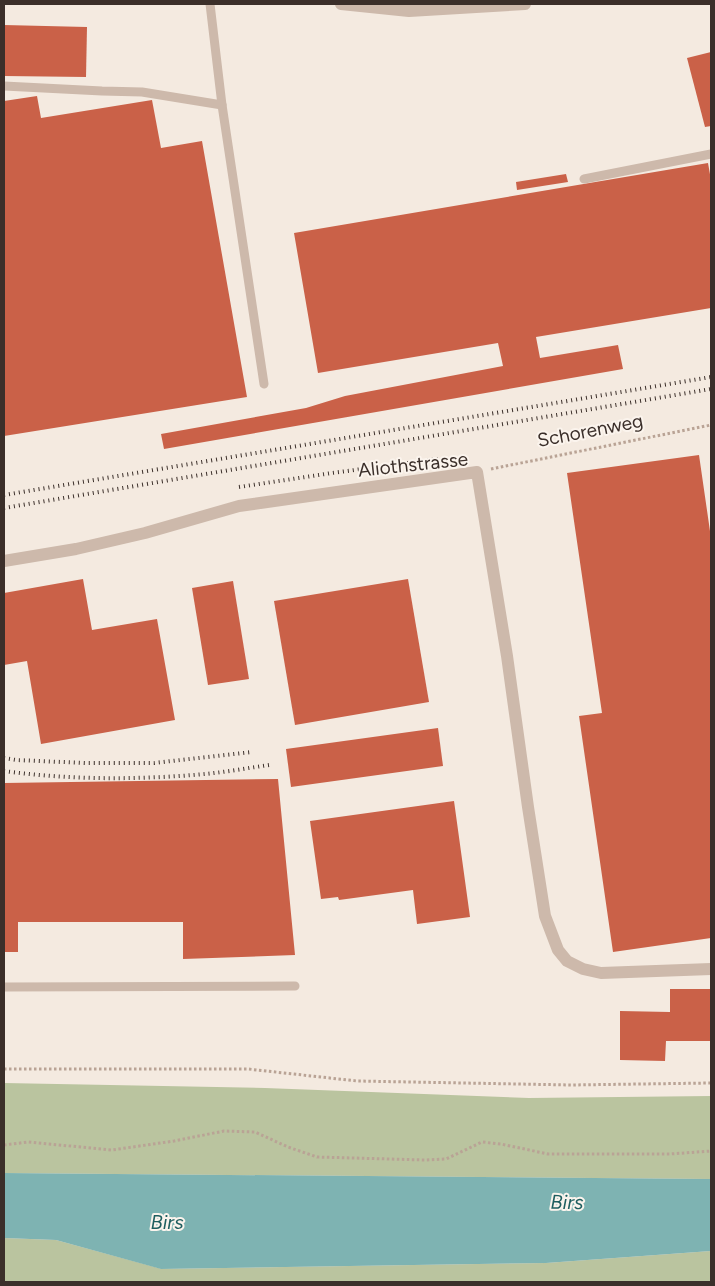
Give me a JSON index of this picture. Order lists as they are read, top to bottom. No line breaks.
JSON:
{"streets":{"street":["Aliothstrasse"],"path":["Schorenweg"]},"crossings":[["Schorenweg","Aliothstrasse"]],"water":["Birs"]}
